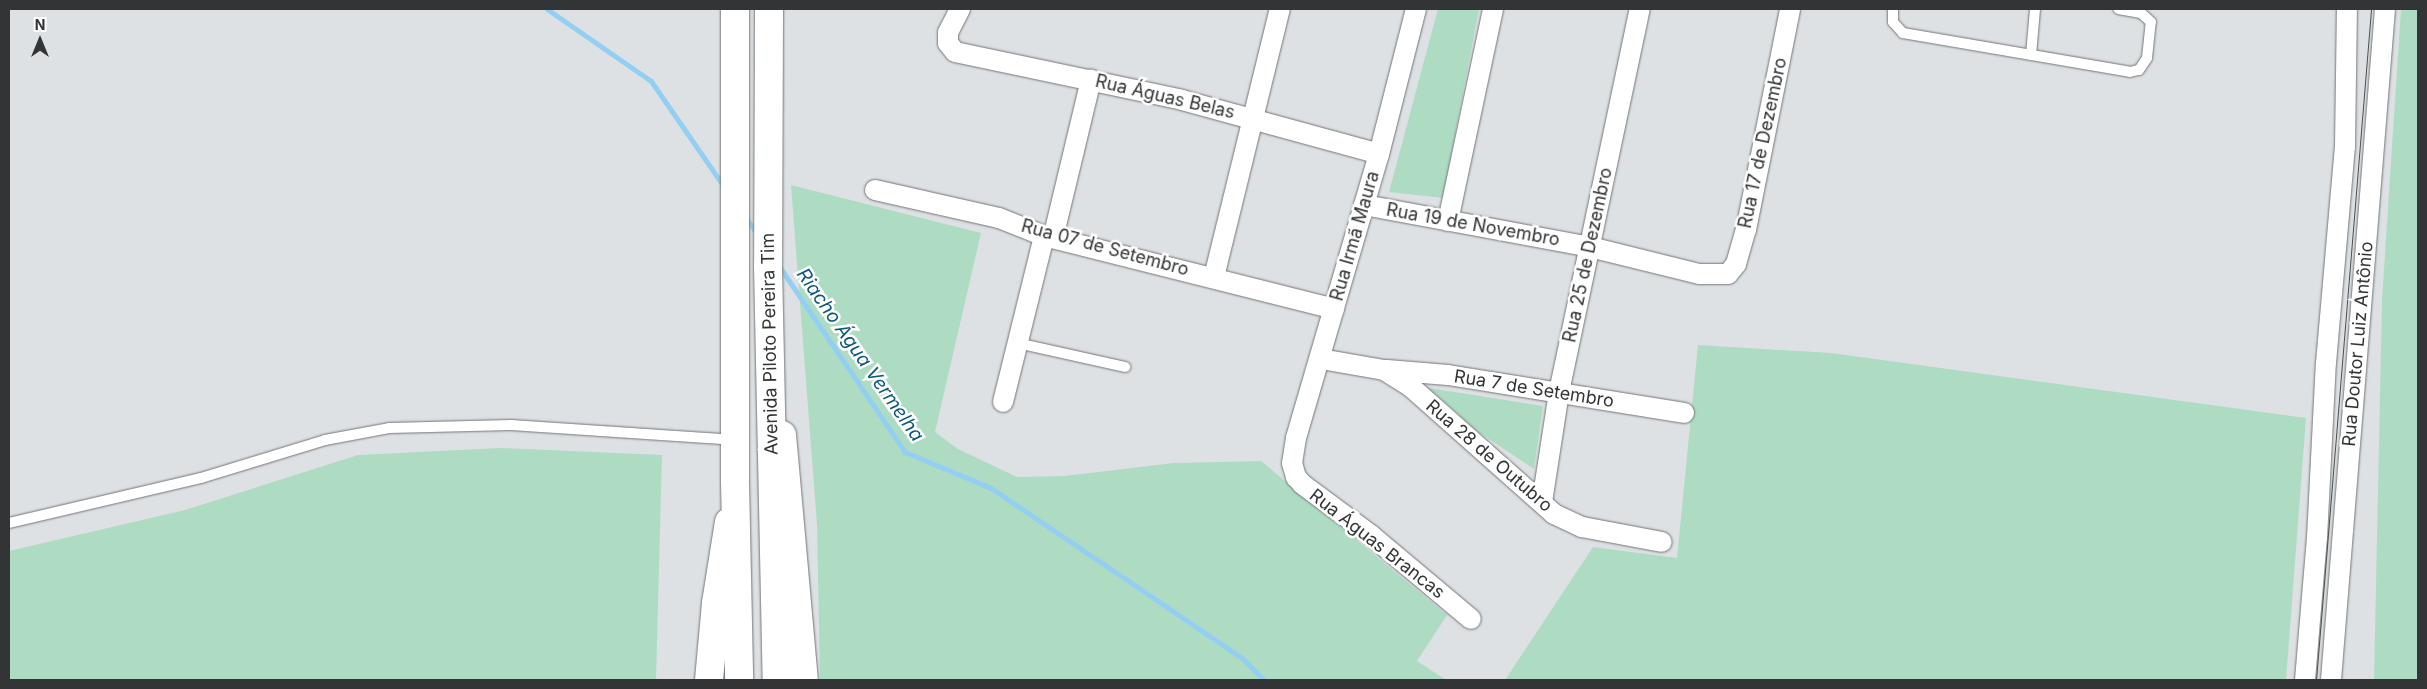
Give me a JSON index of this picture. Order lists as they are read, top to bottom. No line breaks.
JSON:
{"streets":{"main road":["Avenida Piloto Pereira Tim"],"street":["Rua Águas Belas","Rua 17 de Dezembro","Rua 19 de Novembro","Rua Irmã Maura","Rua 07 de Setembro","Rua 25 de Dezembro","Rua Doutor Luiz Antônio","Rua 7 de Setembro","Rua 28 de Outubro","Rua Águas Brancas"]},"crossings":[["Rua Águas Belas","Rua Irmã Maura"],["Rua 17 de Dezembro","Rua 19 de Novembro"],["Rua 19 de Novembro","Rua Irmã Maura"],["Rua 19 de Novembro","Rua 25 de Dezembro"],["Rua Irmã Maura","Rua 07 de Setembro"],["Rua Irmã Maura","Rua 28 de Outubro"],["Rua Irmã Maura","Rua Águas Brancas"],["Rua 25 de Dezembro","Rua 7 de Setembro"],["Rua 25 de Dezembro","Rua 28 de Outubro"],["Rua 7 de Setembro","Rua 28 de Outubro"]],"water":["Riacho Água Vermelha"],"north":"top"}
